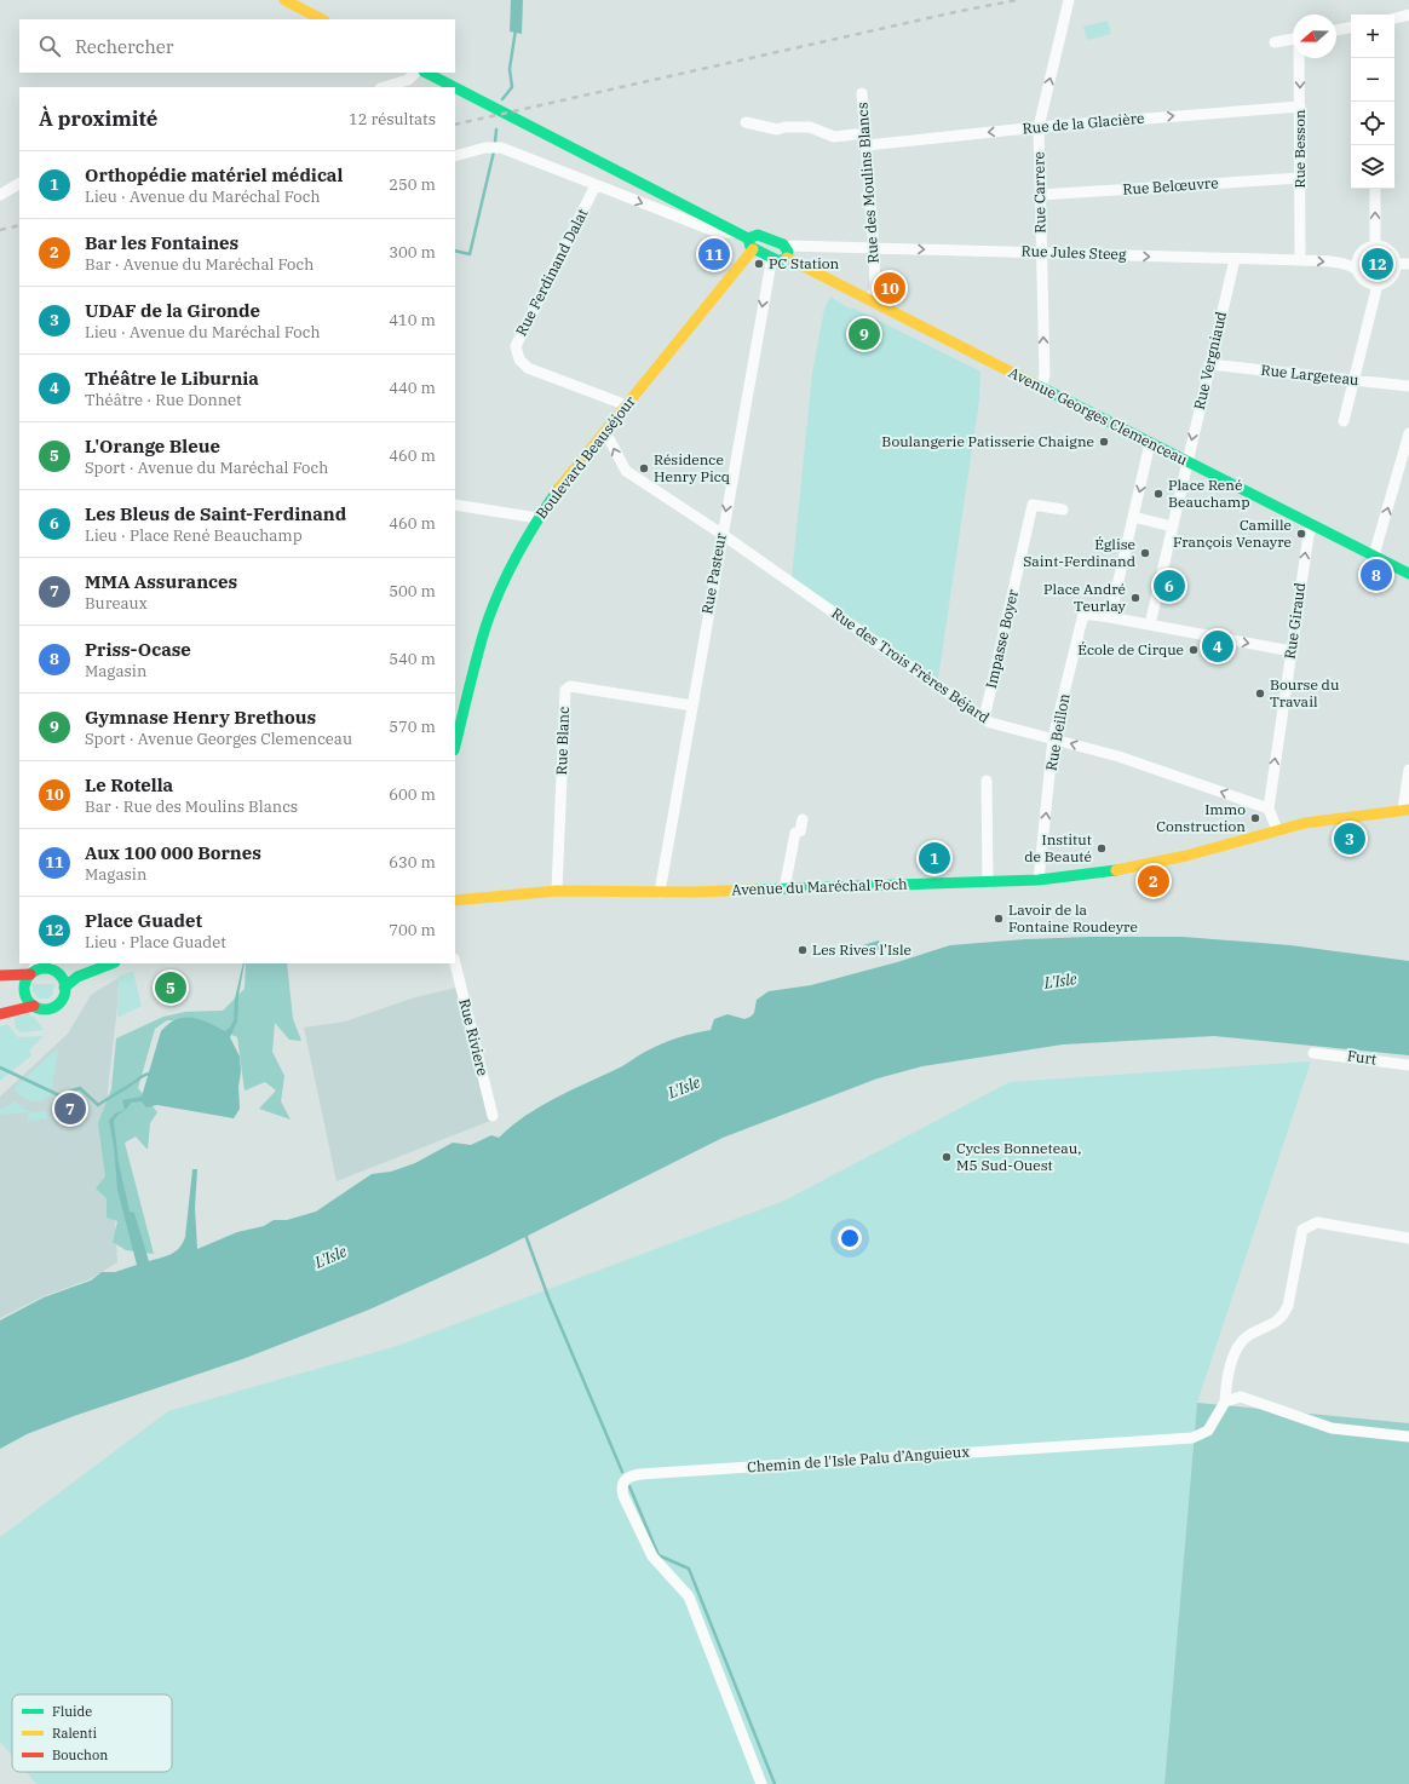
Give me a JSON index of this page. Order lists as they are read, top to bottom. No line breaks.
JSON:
{"streets":{"main road":["Avenue Georges Clemenceau","Boulevard Beauséjour","Avenue du Maréchal Foch"],"street":["Rue de la Glacière","Rue Besson","Rue des Moulins Blancs","Rue Belœuvre","Rue Carrere","Rue Jules Steeg","Rue Ferdinand Dalat","Rue Vergniaud","Rue Largeteau","Rue Pasteur","Rue Giraud","Impasse Boyer","Rue des Trois Frères Béjard","Rue Beillon","Rue Blanc","Rue Riviere","Furt","Chemin de l'Isle Palu d’Anguieux"]},"crossings":[["Rue de la Glacière","Rue Besson"],["Rue de la Glacière","Rue des Moulins Blancs"],["Rue de la Glacière","Rue Carrere"],["Rue Besson","Rue Belœuvre"],["Rue Besson","Rue Jules Steeg"],["Rue des Moulins Blancs","Rue Jules Steeg"],["Rue des Moulins Blancs","Avenue Georges Clemenceau"],["Rue Belœuvre","Rue Carrere"],["Rue Carrere","Rue Jules Steeg"],["Rue Carrere","Avenue Georges Clemenceau"],["Rue Jules Steeg","Rue Vergniaud"],["Rue Jules Steeg","Avenue Georges Clemenceau"],["Rue Ferdinand Dalat","Avenue Georges Clemenceau"],["Rue Ferdinand Dalat","Boulevard Beauséjour"],["Rue Vergniaud","Rue Largeteau"],["Rue Vergniaud","Avenue Georges Clemenceau"],["Avenue Georges Clemenceau","Boulevard Beauséjour"],["Avenue Georges Clemenceau","Rue Pasteur"],["Avenue Georges Clemenceau","Rue Giraud"],["Boulevard Beauséjour","Rue des Trois Frères Béjard"],["Rue Pasteur","Rue des Trois Frères Béjard"],["Rue Pasteur","Rue Blanc"],["Rue Pasteur","Avenue du Maréchal Foch"],["Rue Giraud","Rue des Trois Frères Béjard"],["Rue Giraud","Avenue du Maréchal Foch"],["Impasse Boyer","Rue des Trois Frères Béjard"],["Rue des Trois Frères Béjard","Rue Beillon"],["Rue Beillon","Avenue du Maréchal Foch"],["Rue Blanc","Avenue du Maréchal Foch"]],"one_way":["Rue Carrere","Rue Jules Steeg","Rue Vergniaud","Rue Pasteur","Rue Giraud","Rue des Trois Frères Béjard"],"water":["L'Isle"],"places":["PC Station","Boulangerie Patisserie Chaigne","Résidence Henry Picq","Place René Beauchamp","Camille François Venayre","Église Saint-Ferdinand","Place André Teurlay","École de Cirque","Bourse du Travail","Immo Construction","Institut de Beauté","Lavoir de la Fontaine Roudeyre","Les Rives l'Isle","Cycles Bonneteau, M5 Sud-Ouest"],"legend":["Fluide","Ralenti","Bouchon"],"north":"left","page":{"map_buttons":["+","−"],"search":"Rechercher","heading":["À proximité","12 résultats"],"list":[{"mark":"1","name":"Orthopédie matériel médical","note":"Lieu · Avenue du Maréchal Foch","value":"250 m"},{"mark":"2","name":"Bar les Fontaines","note":"Bar · Avenue du Maréchal Foch","value":"300 m"},{"mark":"3","name":"UDAF de la Gironde","note":"Lieu · Avenue du Maréchal Foch","value":"410 m"},{"mark":"4","name":"Théâtre le Liburnia","note":"Théâtre · Rue Donnet","value":"440 m"},{"mark":"5","name":"L'Orange Bleue","note":"Sport · Avenue du Maréchal Foch","value":"460 m"},{"mark":"6","name":"Les Bleus de Saint-Ferdinand","note":"Lieu · Place René Beauchamp","value":"460 m"},{"mark":"7","name":"MMA Assurances","note":"Bureaux","value":"500 m"},{"mark":"8","name":"Priss-Ocase","note":"Magasin","value":"540 m"},{"mark":"9","name":"Gymnase Henry Brethous","note":"Sport · Avenue Georges Clemenceau","value":"570 m"},{"mark":"10","name":"Le Rotella","note":"Bar · Rue des Moulins Blancs","value":"600 m"},{"mark":"11","name":"Aux 100 000 Bornes","note":"Magasin","value":"630 m"},{"mark":"12","name":"Place Guadet","note":"Lieu · Place Guadet","value":"700 m"}],"pins":["11","12","10","9","8","6","4","3","1","2","5","7"]}}
